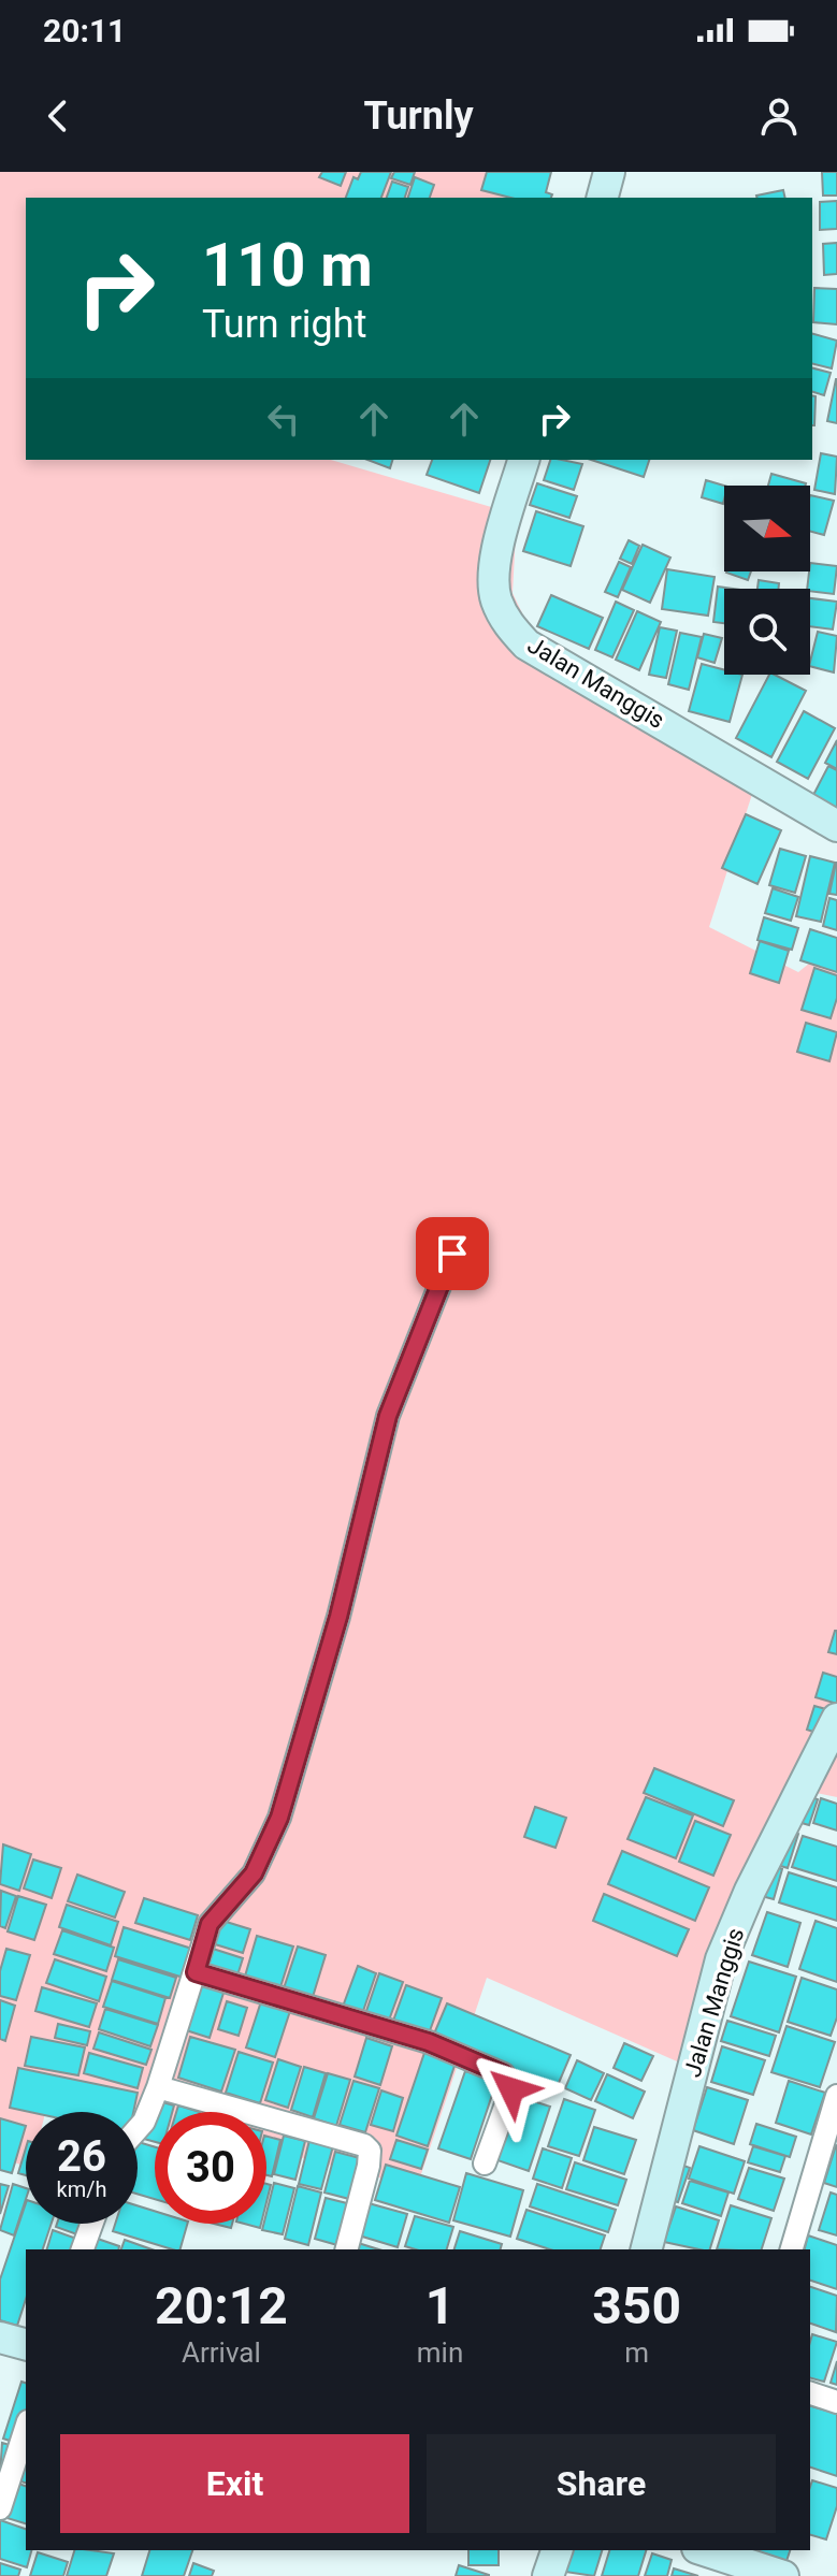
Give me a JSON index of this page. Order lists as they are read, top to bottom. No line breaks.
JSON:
{"streets":{"street":["Jalan Manggis"]},"north":"right","page":{"status":"20:11","header":"Turnly","turn":["110 m","Turn right"],"speed":"26 km/h","limit":"30","eta":["20:12","Arrival","1","min","350","m"],"buttons":["Exit","Share"]}}
